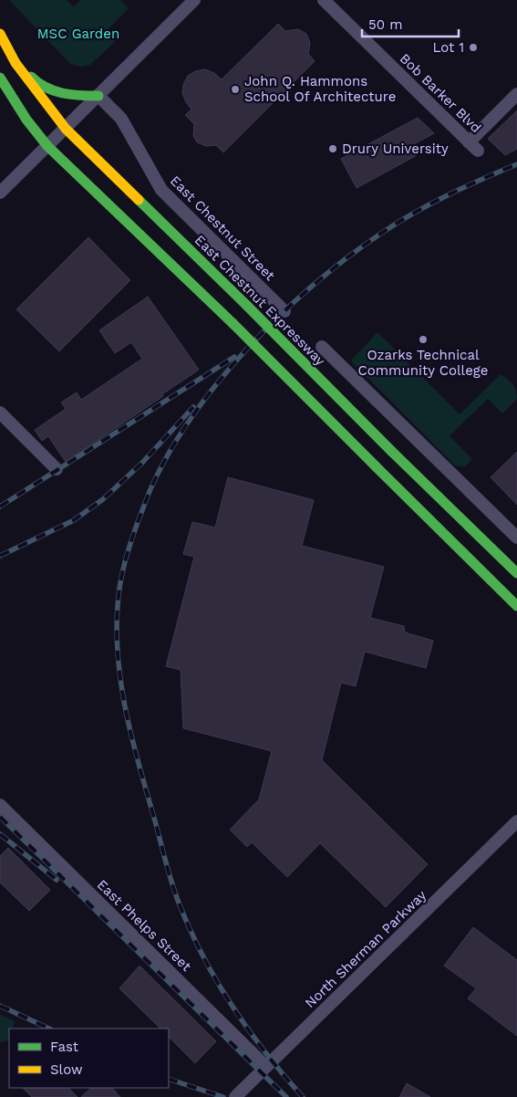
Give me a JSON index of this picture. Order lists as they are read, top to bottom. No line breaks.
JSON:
{"streets":{"main road":["East Chestnut Expressway"],"street":["Bob Barker Blvd","East Chestnut Street","East Phelps Street","North Sherman Parkway"]},"crossings":[["East Phelps Street","North Sherman Parkway"]],"parks":["MSC Garden"],"places":["Lot 1","John Q. Hammons School Of Architecture","Drury University","Ozarks Technical Community College"],"legend":["Fast","Slow"],"scale_bar":"50 m"}
